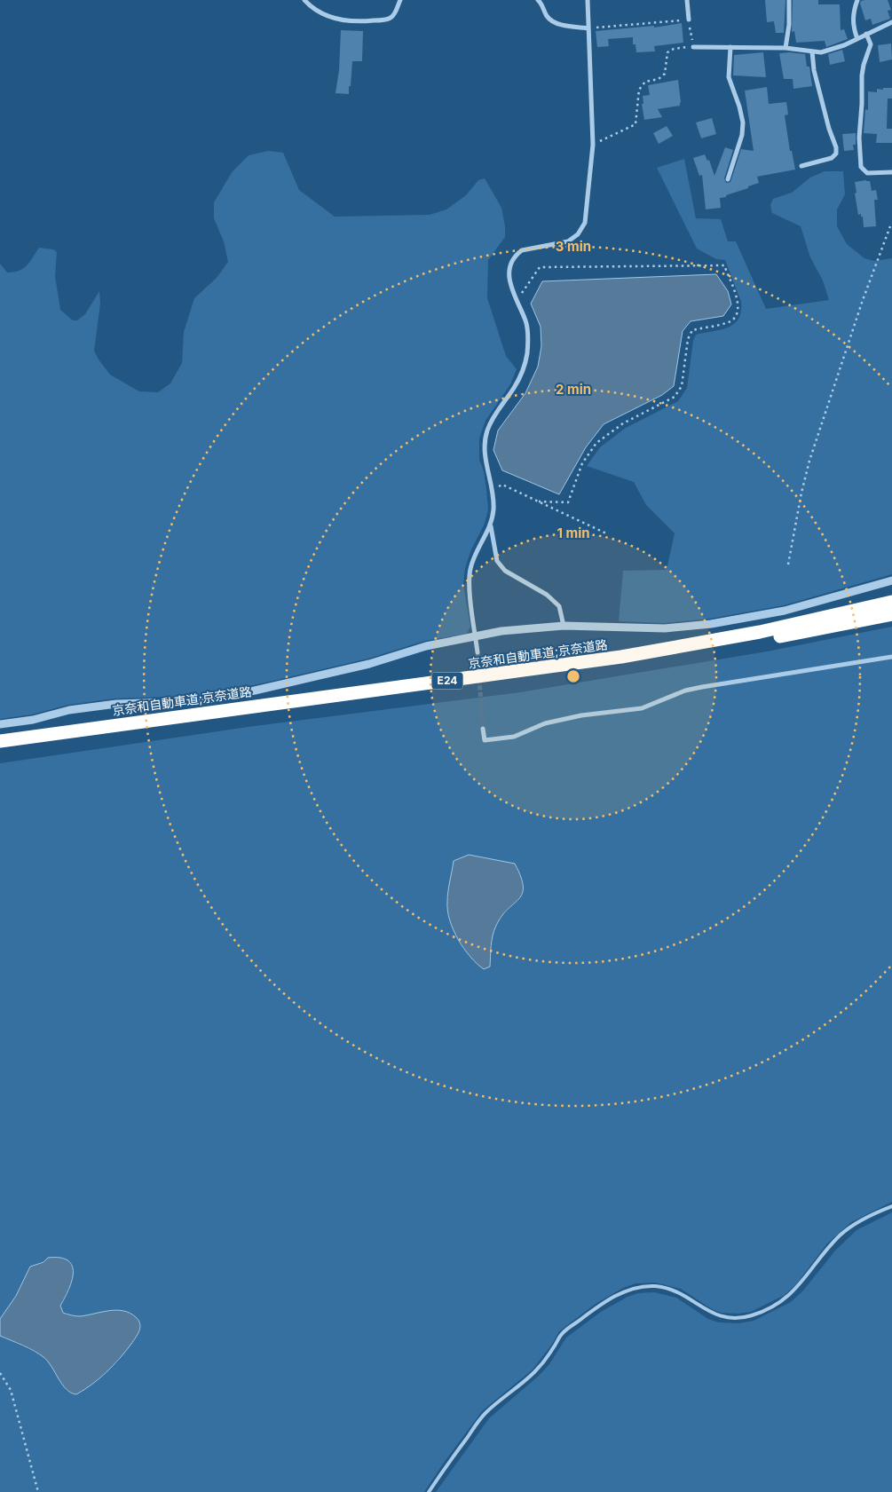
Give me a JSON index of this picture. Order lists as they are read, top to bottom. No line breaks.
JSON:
{"streets":{"highway":["京奈和自動車道;京奈道路","E24"]},"rings":["3 min","2 min","1 min"]}
